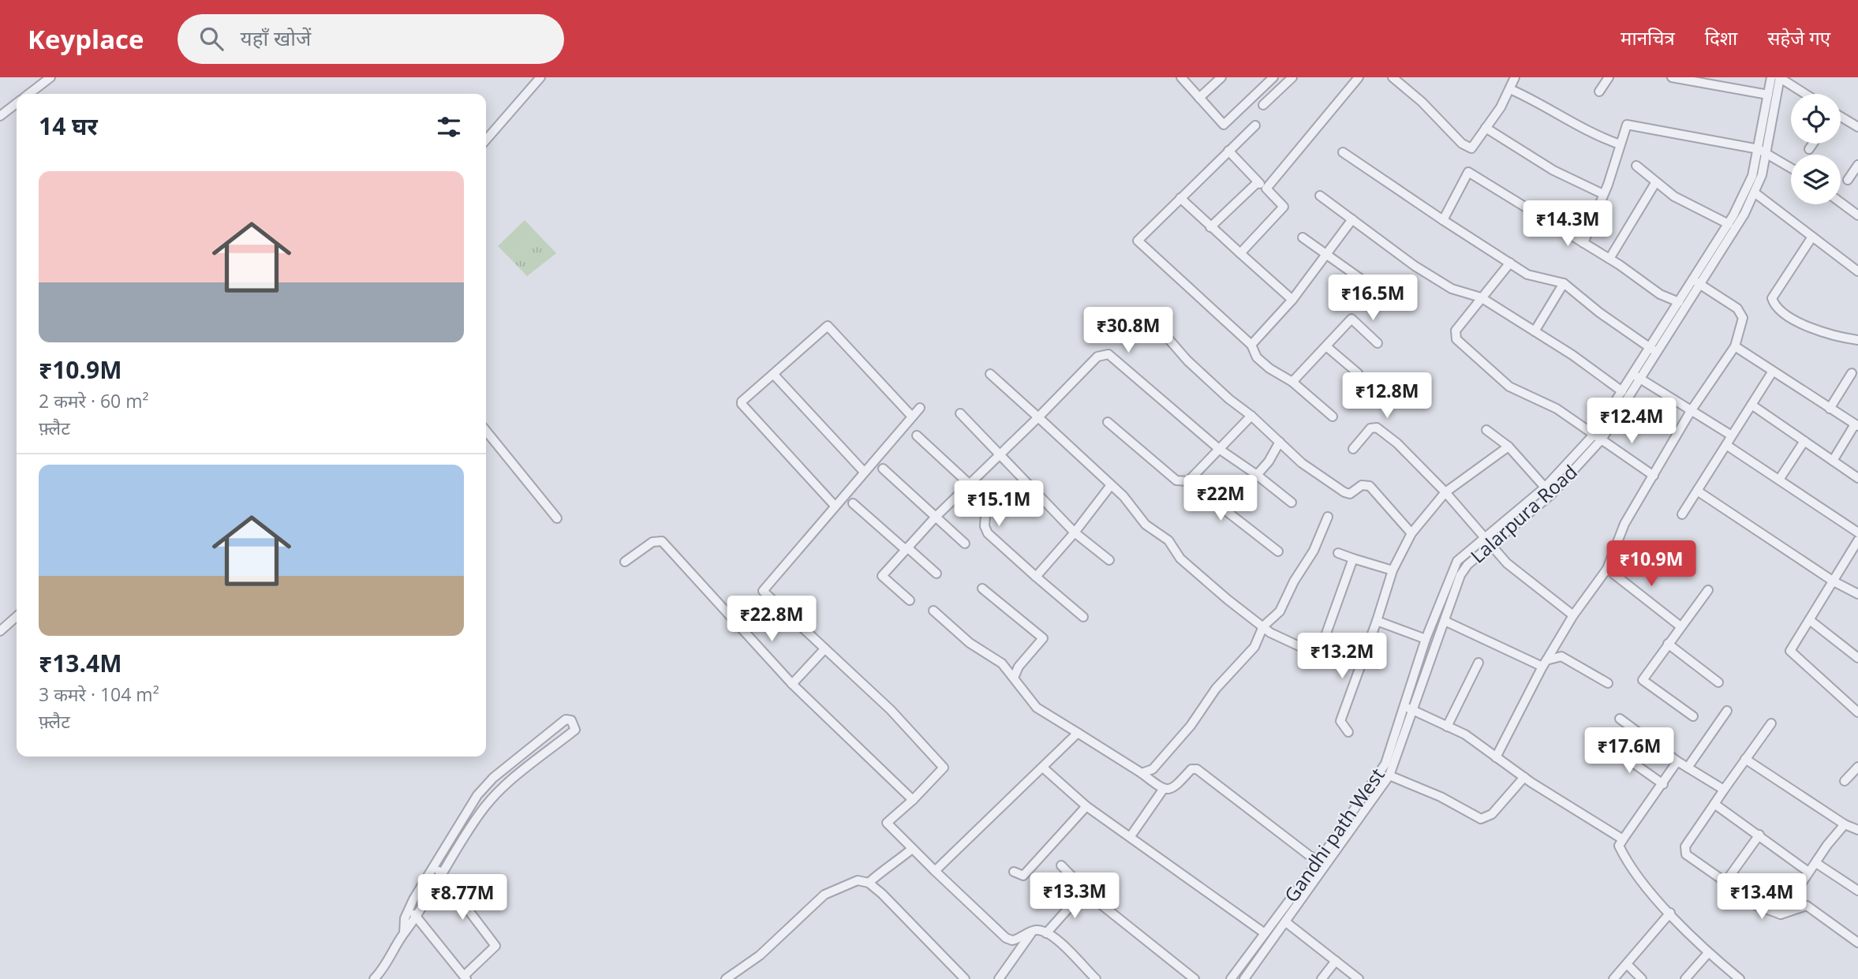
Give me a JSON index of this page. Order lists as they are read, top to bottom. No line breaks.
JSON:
{"streets":{"street":["Lalarpura Road","Gandhi path West"]},"crossings":[["Lalarpura Road","Gandhi path West"]],"page":{"header":"Keyplace","search":"यहाँ खोजें","nav":["मानचित्र","दिशा","सहेजे गए"],"heading":"14 घर","list":[{"name":"₹10.9M","note":"2 कमरे · 60 m² · फ़्लैट"},{"name":"₹13.4M","note":"3 कमरे · 104 m² · फ़्लैट"}],"price":["₹14.3M","₹16.5M","₹30.8M","₹12.8M","₹12.4M","₹22M","₹15.1M","₹10.9M","₹22.8M","₹13.2M","₹17.6M","₹13.3M","₹13.4M","₹8.77M"]}}
